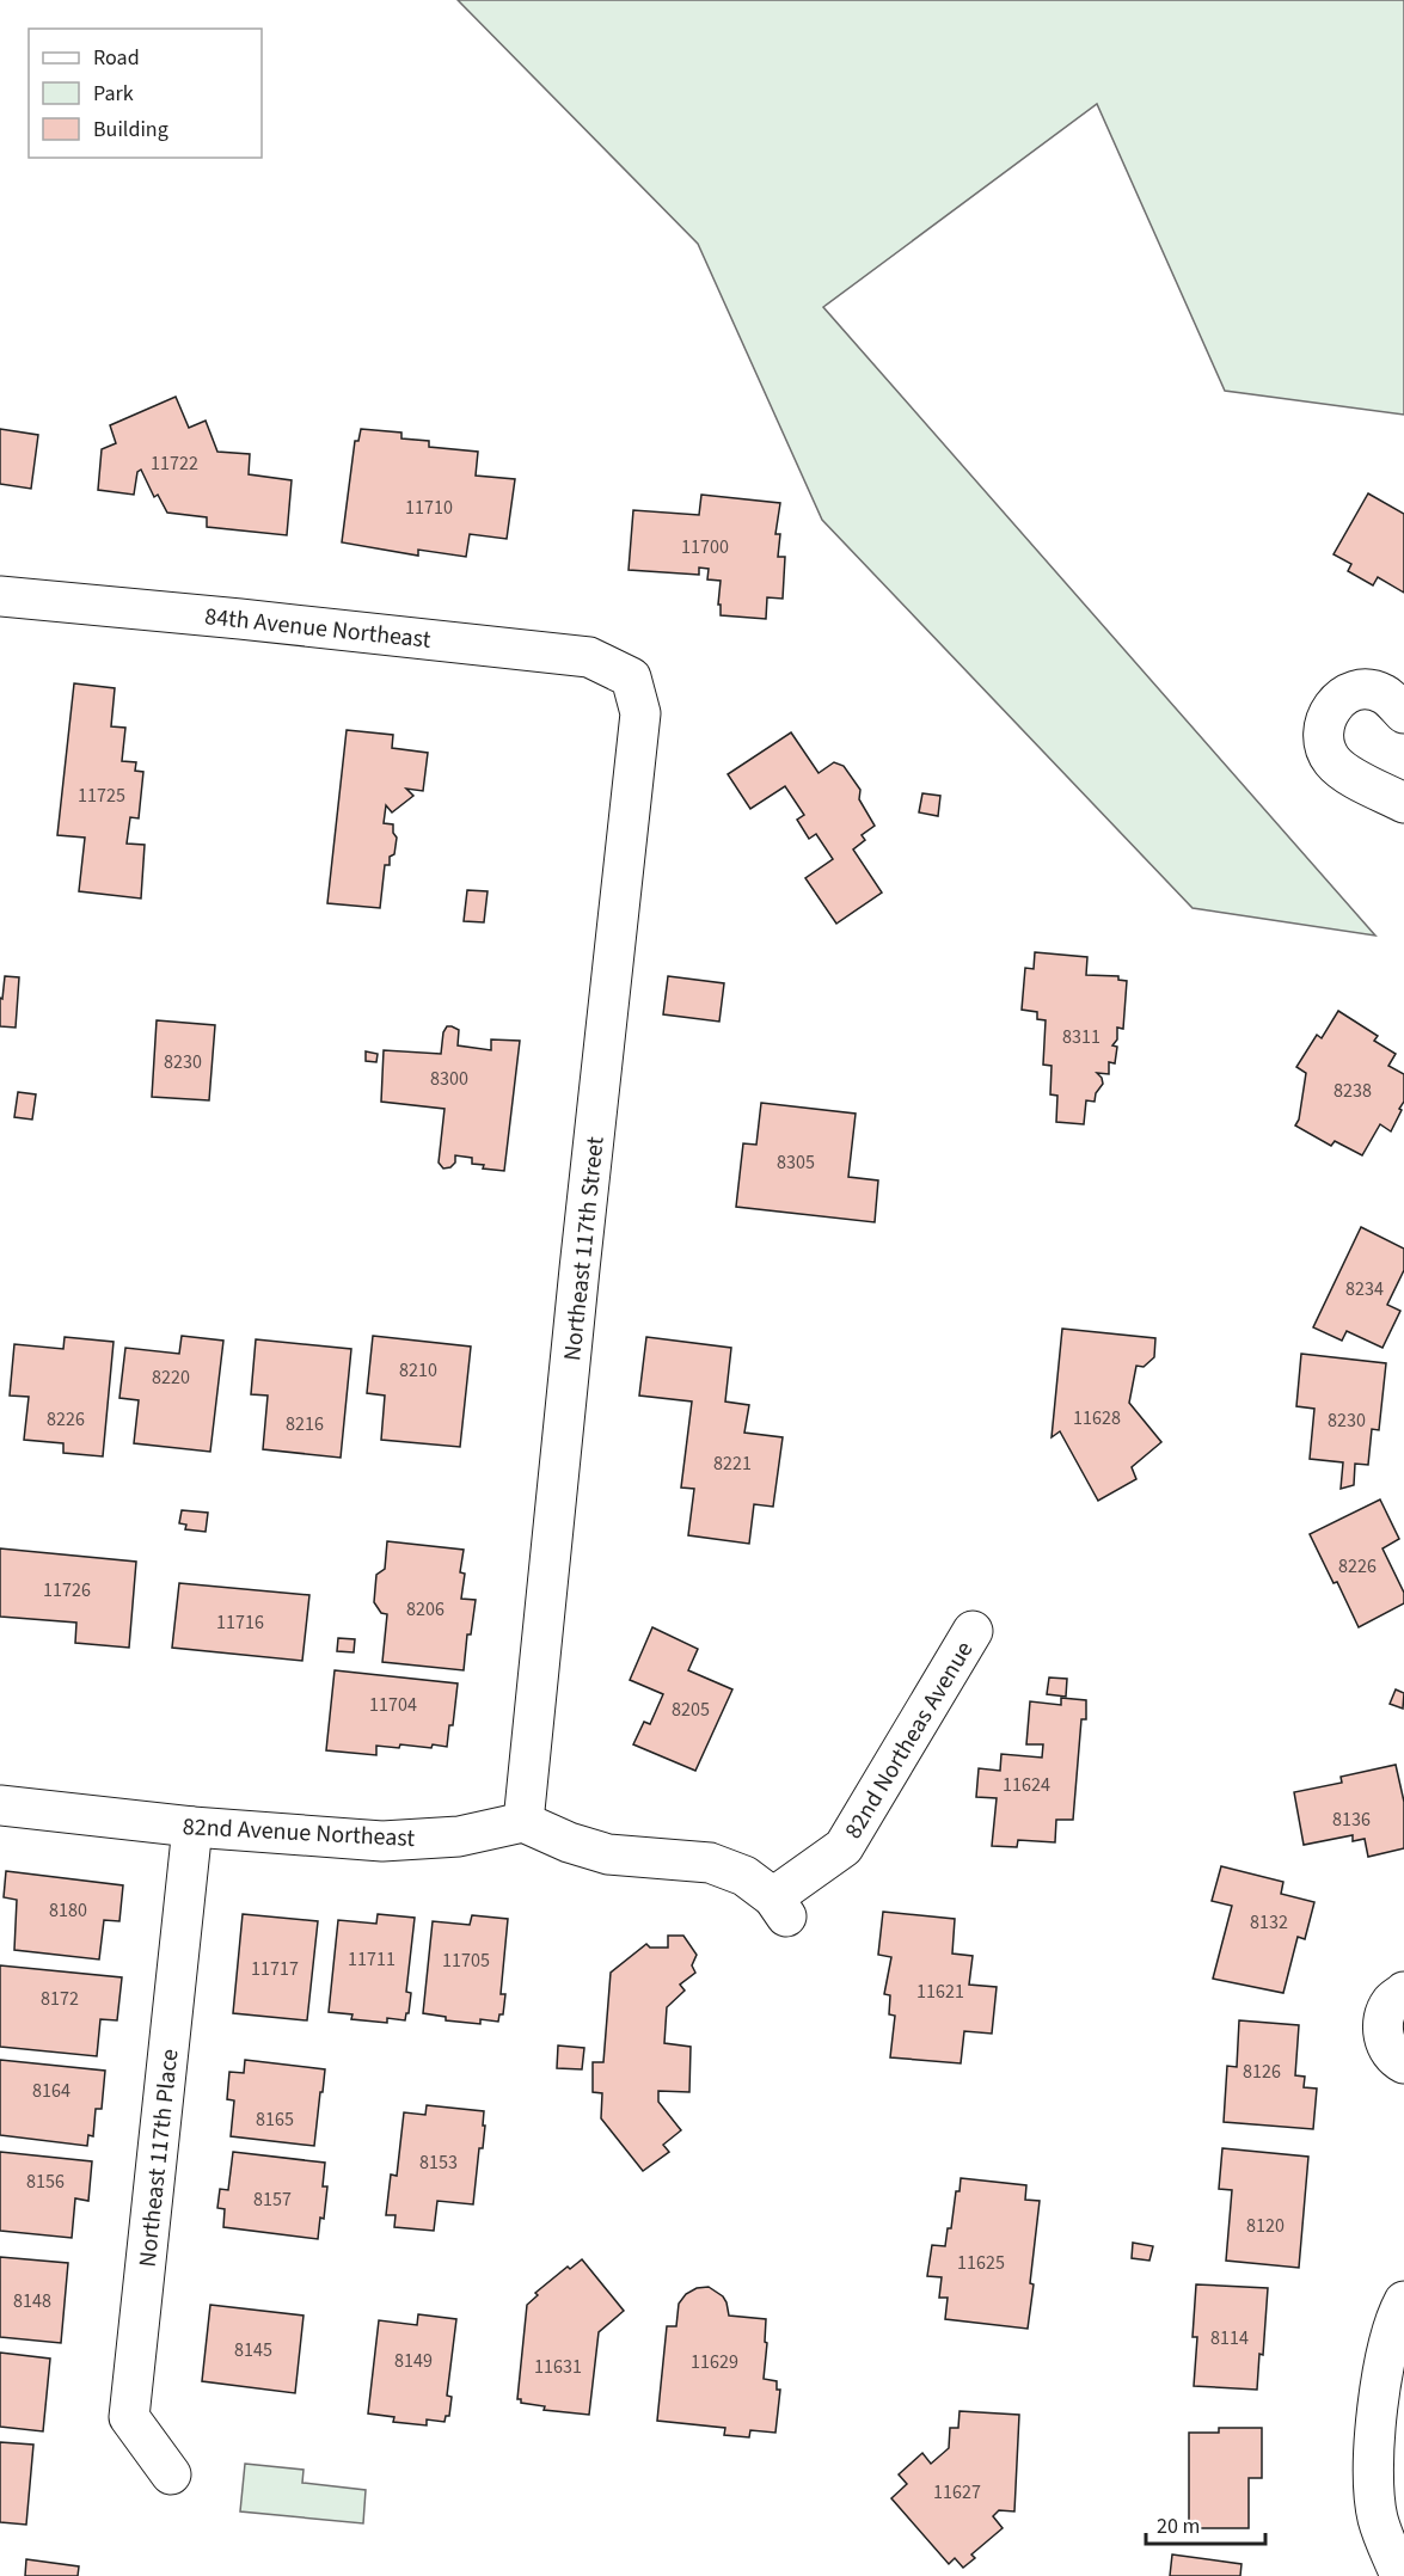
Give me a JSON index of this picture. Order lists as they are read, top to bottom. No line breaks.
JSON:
{"streets":{"street":["84th Avenue Northeast","Northeast 117th Street","82nd Northeas Avenue","82nd Avenue Northeast","Northeast 117th Place"]},"crossings":[["84th Avenue Northeast","Northeast 117th Street"],["Northeast 117th Street","82nd Northeas Avenue"],["Northeast 117th Street","82nd Avenue Northeast"],["82nd Northeas Avenue","82nd Avenue Northeast"],["82nd Avenue Northeast","Northeast 117th Place"]],"house_numbers":["11722","11710","11700","11725","8311","8230","8300","8238","8305","8234","8210","8220","11628","8226","8230","8216","8221","8226","11726","8206","11716","11704","8205","11624","8136","8180","8132","11711","11705","11717","11621","8172","8126","8164","8165","8153","8156","8157","8120","11625","8148","8114","8145","8149","11629","11631","11627"],"legend":["Road","Park","Building"],"scale_bar":"20 m"}
